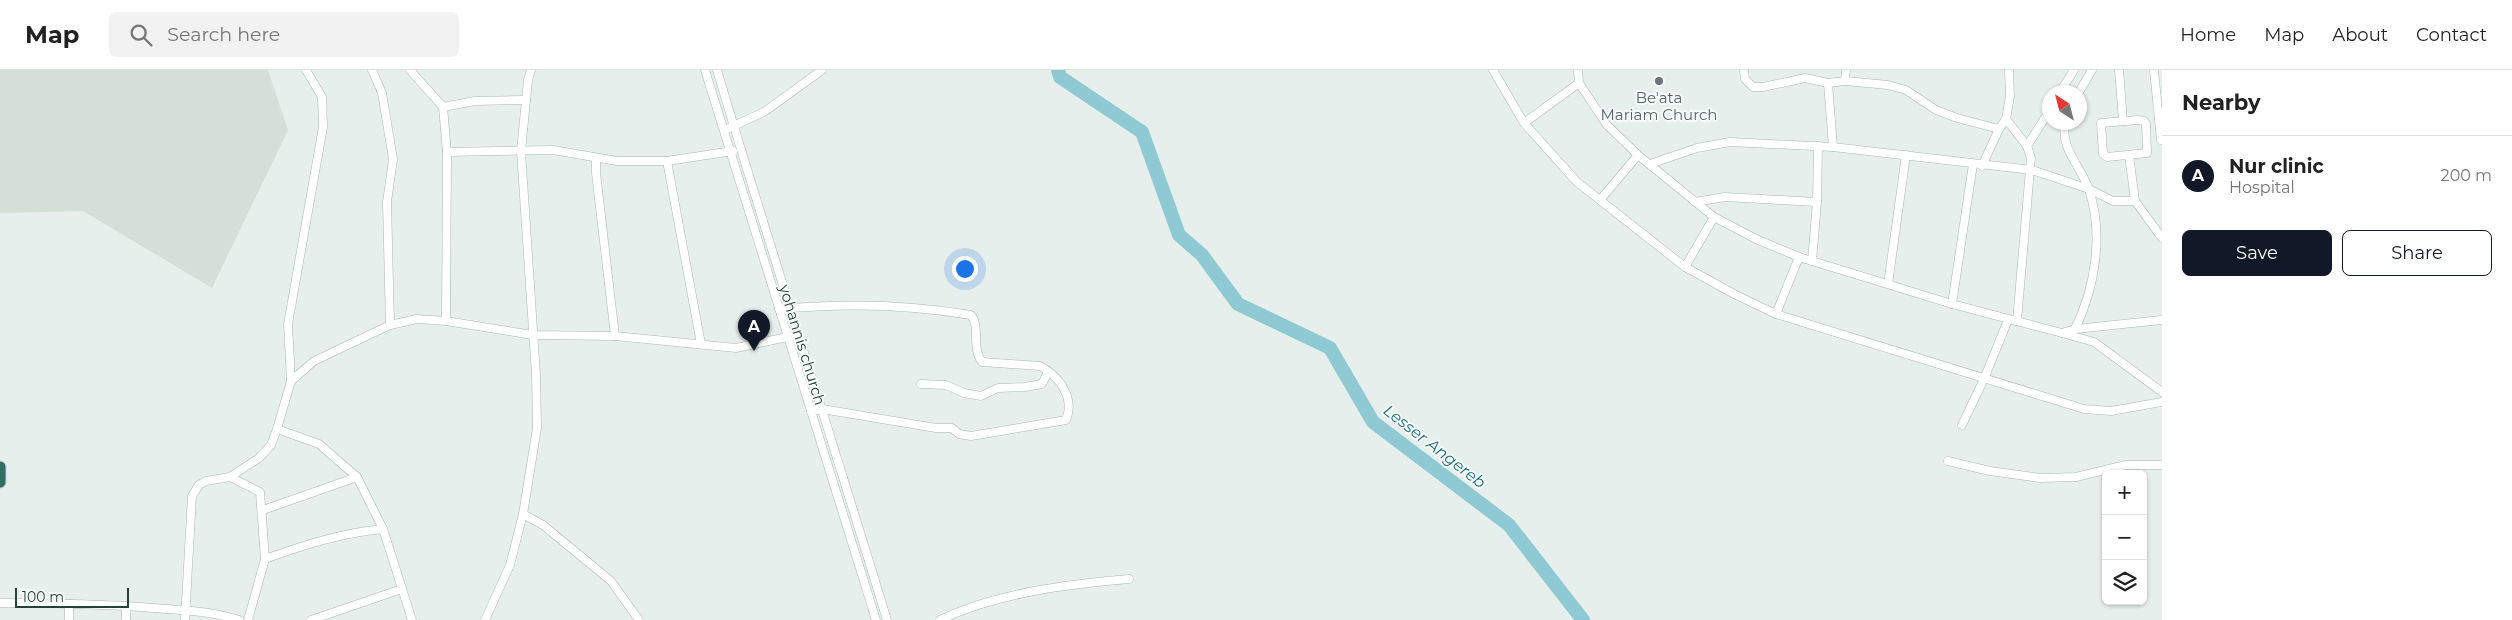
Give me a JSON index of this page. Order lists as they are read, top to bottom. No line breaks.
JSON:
{"streets":{"street":["yohannis church"]},"water":["Lesser Angereb"],"places":["Be'ata Mariam Church"],"scale_bar":"100 m","north":"top left","page":{"header":"Map","search":"Search here","nav":["Home","Map","About","Contact"],"heading":"Nearby","list":[{"mark":"A","name":"Nur clinic","note":"Hospital","value":"200 m"}],"buttons":["Save","Share"],"pins":"A","map_buttons":["+","−"],"scale":"100 m"}}
